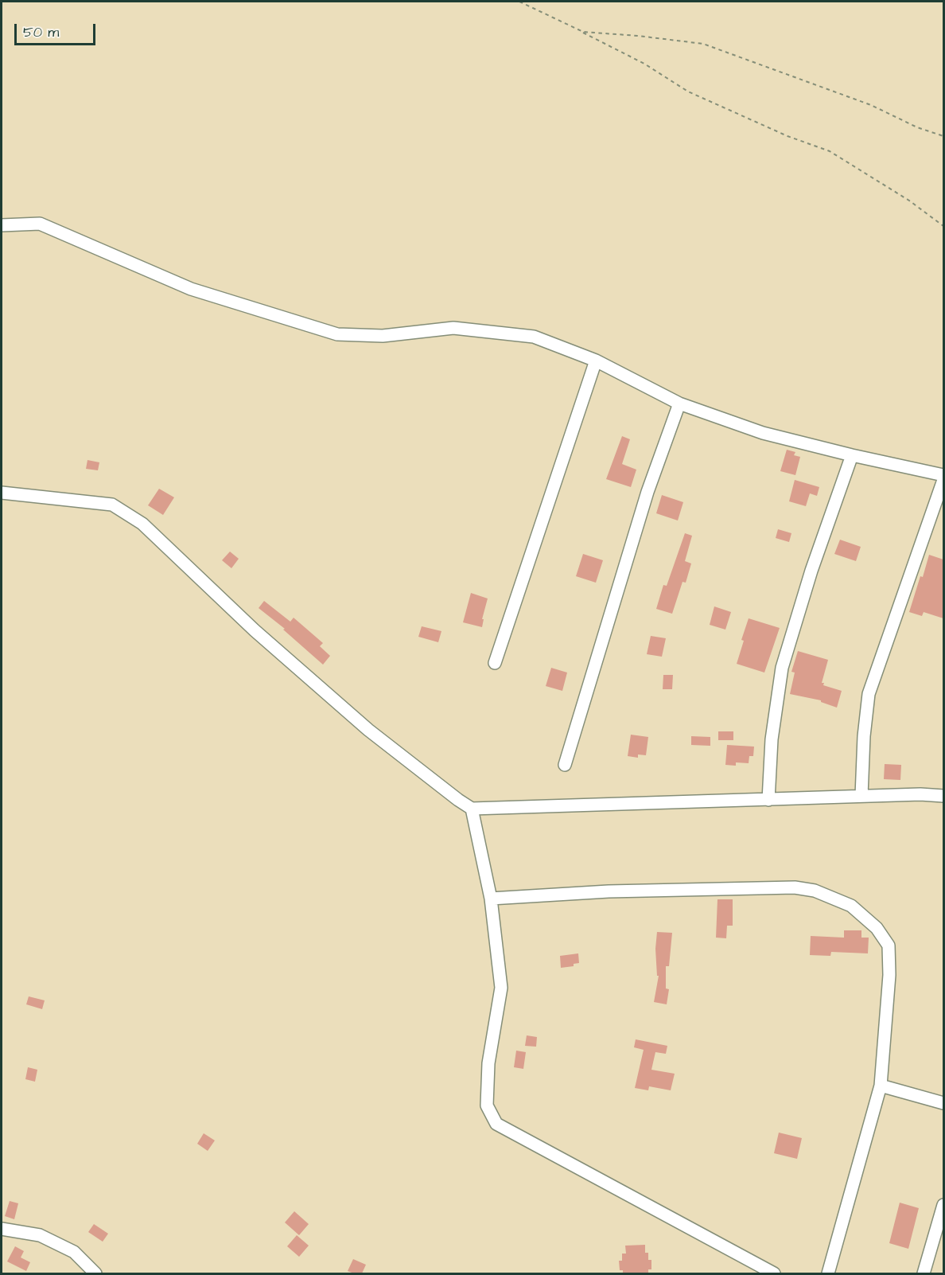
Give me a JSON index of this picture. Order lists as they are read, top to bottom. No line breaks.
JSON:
{"scale_bar":"50 m"}
